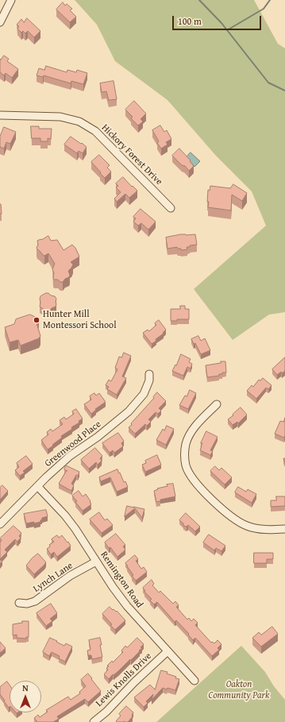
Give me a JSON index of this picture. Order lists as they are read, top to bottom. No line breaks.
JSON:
{"streets":{"street":["Hickory Forest Drive","Greenwood Place","Lynch Lane","Remington Road","Lewis Knolls Drive"]},"crossings":[["Greenwood Place","Remington Road"],["Lynch Lane","Remington Road"],["Remington Road","Lewis Knolls Drive"]],"parks":["Oakton Community Park"],"places":["Hunter Mill Montessori School"],"scale_bar":"100 m","north":"top"}
